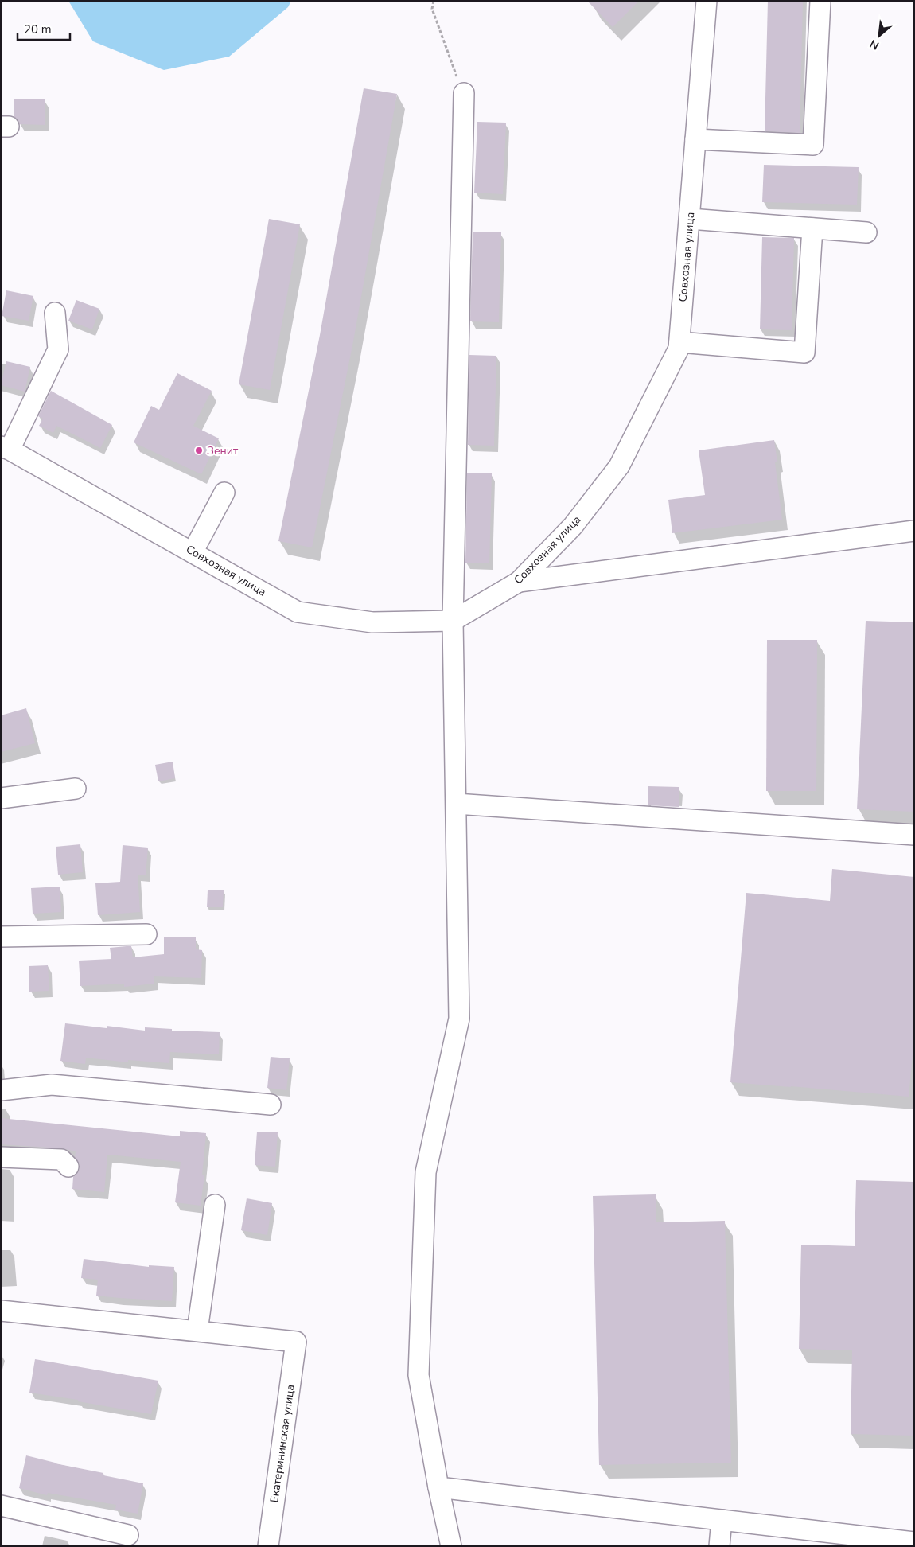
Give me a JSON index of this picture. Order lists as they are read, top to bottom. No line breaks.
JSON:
{"streets":{"street":["Совхозная улица","Екатерининская улица"]},"places":["Зенит"],"scale_bar":"20 m","north":"bottom left"}
